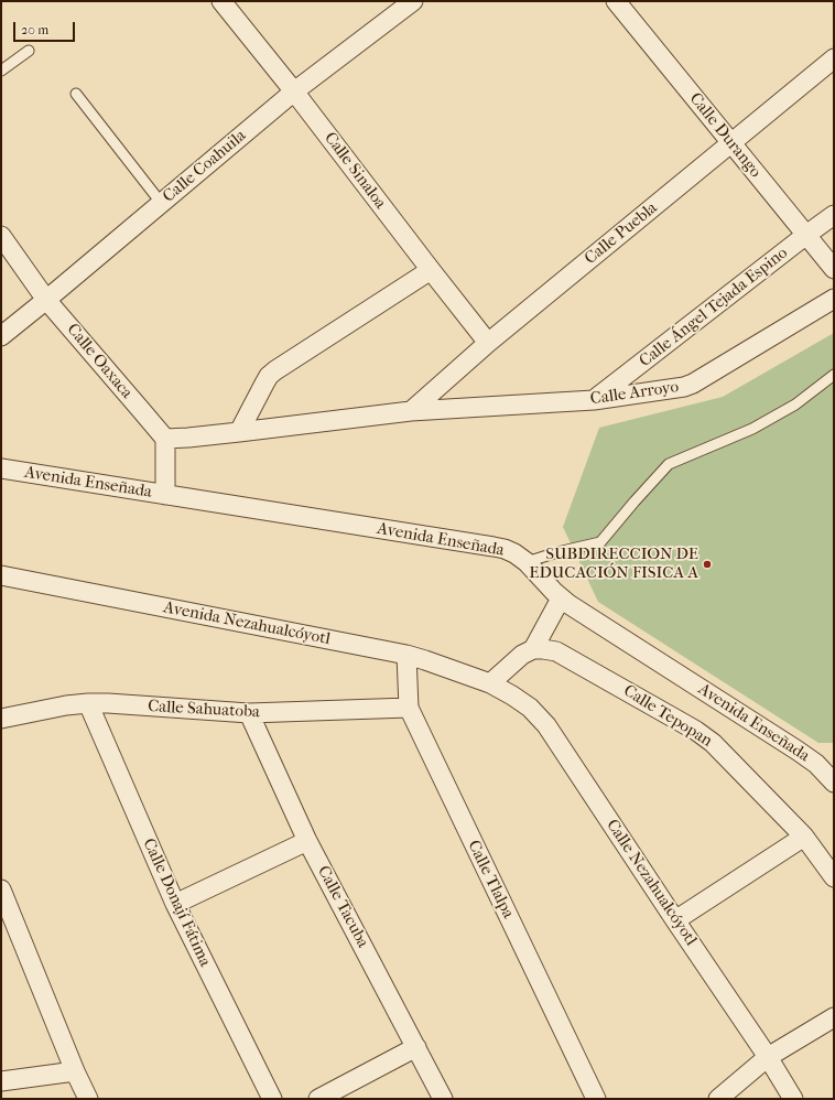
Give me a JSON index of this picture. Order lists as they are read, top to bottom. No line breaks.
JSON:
{"streets":{"street":["Calle Durango","Calle Coahuila","Calle Sinaloa","Calle Puebla","Calle Ángel Tejada Espino","Calle Oaxaca","Calle Arroyo","Avenida Enseñada","Avenida Nezahualcóyotl","Calle Sahuatoba","Calle Tepopan","Calle Tlalpa","Calle Nezahualcóyotl","Calle Donají Fátima","Calle Tacuba"]},"crossings":[["Calle Durango","Calle Puebla"],["Calle Durango","Calle Ángel Tejada Espino"],["Calle Coahuila","Calle Sinaloa"],["Calle Coahuila","Calle Oaxaca"],["Calle Sinaloa","Calle Puebla"],["Calle Puebla","Calle Arroyo"],["Calle Ángel Tejada Espino","Calle Arroyo"],["Calle Oaxaca","Calle Arroyo"],["Avenida Nezahualcóyotl","Calle Tlalpa"],["Avenida Nezahualcóyotl","Calle Nezahualcóyotl"],["Calle Sahuatoba","Calle Tlalpa"],["Calle Sahuatoba","Calle Donají Fátima"],["Calle Sahuatoba","Calle Tacuba"]],"places":["SUBDIRECCION DE EDUCACIÓN FISICA A"],"scale_bar":"20 m"}
